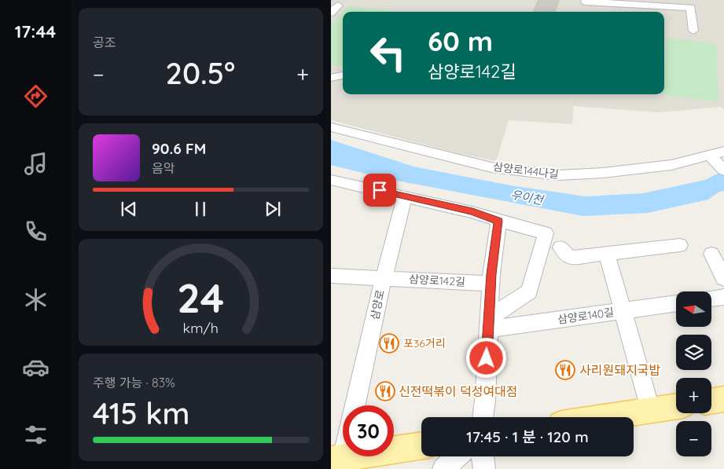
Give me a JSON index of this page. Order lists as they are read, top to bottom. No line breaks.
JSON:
{"streets":{"street":["삼양로144나길","삼양로142길","삼양로","삼양로140길"]},"crossings":[["삼양로142길","삼양로"]],"water":["우이천"],"places":{"restaurant":["포36거리","사리원돼지국밥","신전떡볶이 덕성여대점"]},"north":"left","page":{"tabs":"17:44","tile":["공조",["주행 가능 · 83%","415 km"]],"turn":["60 m","삼양로142길"],"heat":["−","20.5°","+"],"song":["90.6 FM","음악"],"map_buttons":["+","−"],"limit":"30","trip":"17:45 · 1 분 · 120 m","gauge":["24","km/h"]}}
